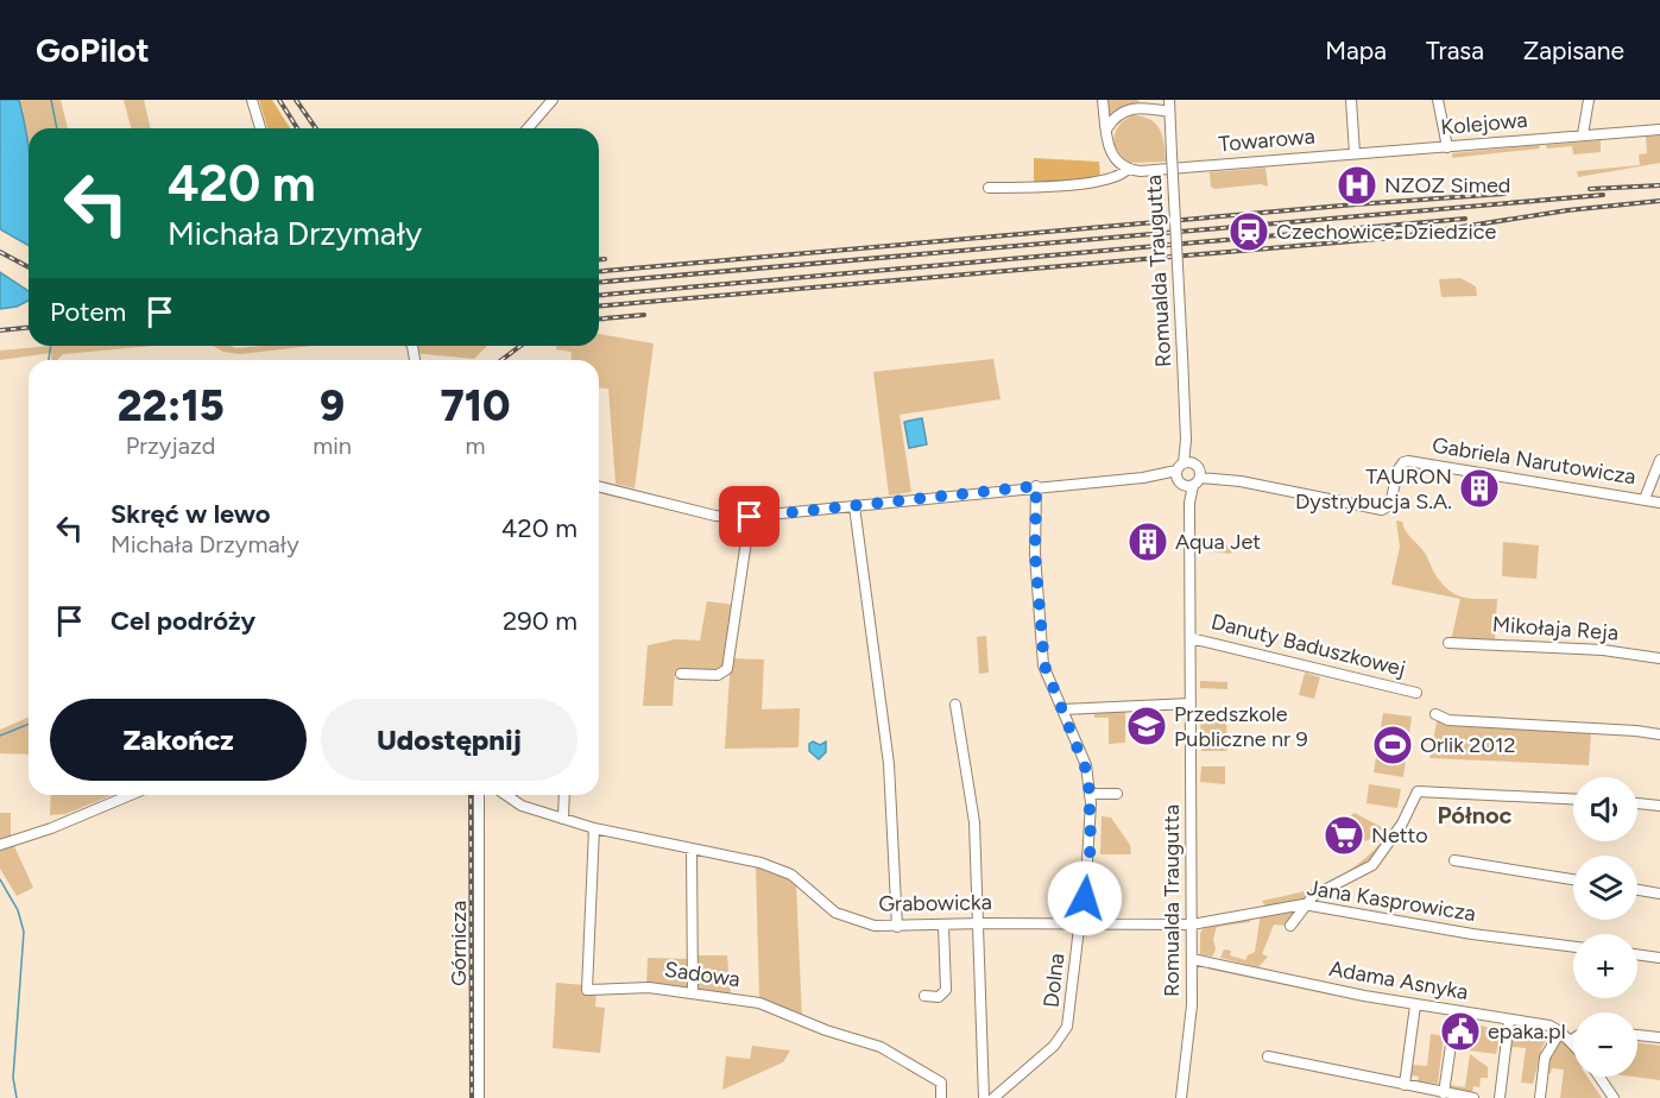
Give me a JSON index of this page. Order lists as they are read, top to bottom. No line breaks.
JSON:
{"streets":{"street":["Kolejowa","Towarowa","Romualda Traugutta","Gabriela Narutowicza","Mikołaja Reja","Danuty Baduszkowej","Jana Kasprowicza","Grabowicka","Górnicza","Sadowa","Dolna","Adama Asnyka"]},"crossings":[["Kolejowa","Towarowa"],["Romualda Traugutta","Gabriela Narutowicza"],["Romualda Traugutta","Danuty Baduszkowej"],["Romualda Traugutta","Jana Kasprowicza"],["Romualda Traugutta","Grabowicka"],["Romualda Traugutta","Adama Asnyka"],["Jana Kasprowicza","Grabowicka"],["Grabowicka","Sadowa"],["Grabowicka","Dolna"]],"districts":["Północ"],"places":{"hospital":["NZOZ Simed"],"station":["Czechowice-Dziedzice"],"building":["TAURON Dystrybucja S.A.","Aqua Jet"],"school or university":["Przedszkole Publiczne nr 9"],"sports":["Orlik 2012"],"supermarket":["Netto"],"public building":["epaka.pl"]},"page":{"header":"GoPilot","nav":["Mapa","Trasa","Zapisane"],"turn":["420 m","Michała Drzymały"],"then":"Potem","eta":["22:15","Przyjazd","9","min","710","m"],"list":[{"name":"Skręć w lewo","note":"Michała Drzymały","value":"420 m"},{"name":"Cel podróży","value":"290 m"}],"buttons":["Zakończ","Udostępnij"],"map_buttons":["+","−"]}}
